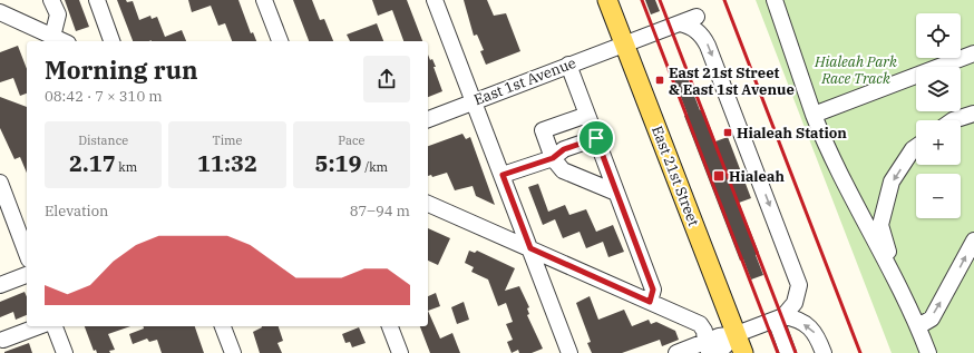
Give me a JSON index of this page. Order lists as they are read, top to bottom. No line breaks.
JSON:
{"streets":{"main road":["East 21st Street"],"street":["East 1st Avenue"]},"crossings":[["East 1st Avenue","East 21st Street"]],"parks":["Hialeah Park Race Track"],"places":{"transit":["East 21st Street & East 1st Avenue","Hialeah Station","Hialeah"]},"page":{"map_buttons":["+","−"],"heading":["Morning run","08:42 · 7 × 310 m"],"stats":[["Distance","2.17 km"],["Time","11:32"],["Pace","5:19 /km"]],"chart":["Elevation","87–94 m"]}}
